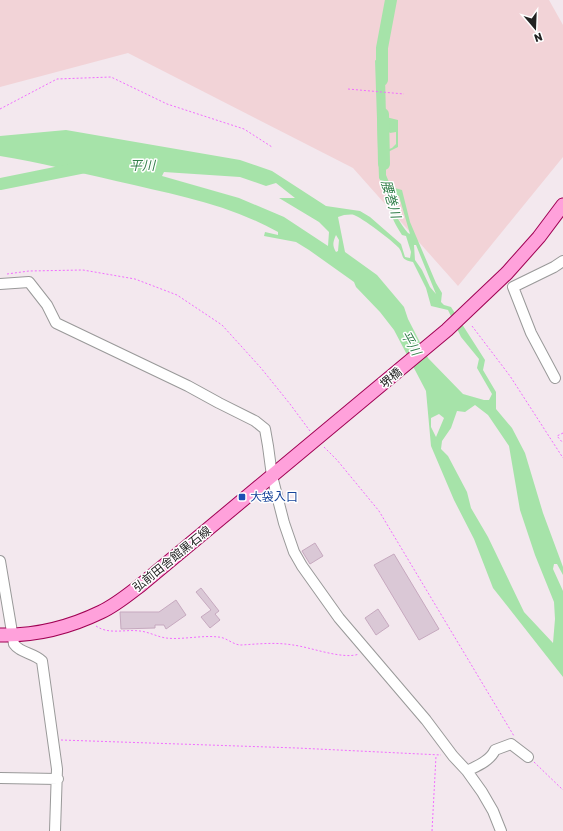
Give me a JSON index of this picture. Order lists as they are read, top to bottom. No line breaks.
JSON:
{"streets":{"main road":["堺橋","弘前田舎館黒石線"]},"crossings":[["堺橋","弘前田舎館黒石線"]],"water":["平川","腰巻川"],"places":{"transit":["大袋入口"]},"north":"bottom"}
